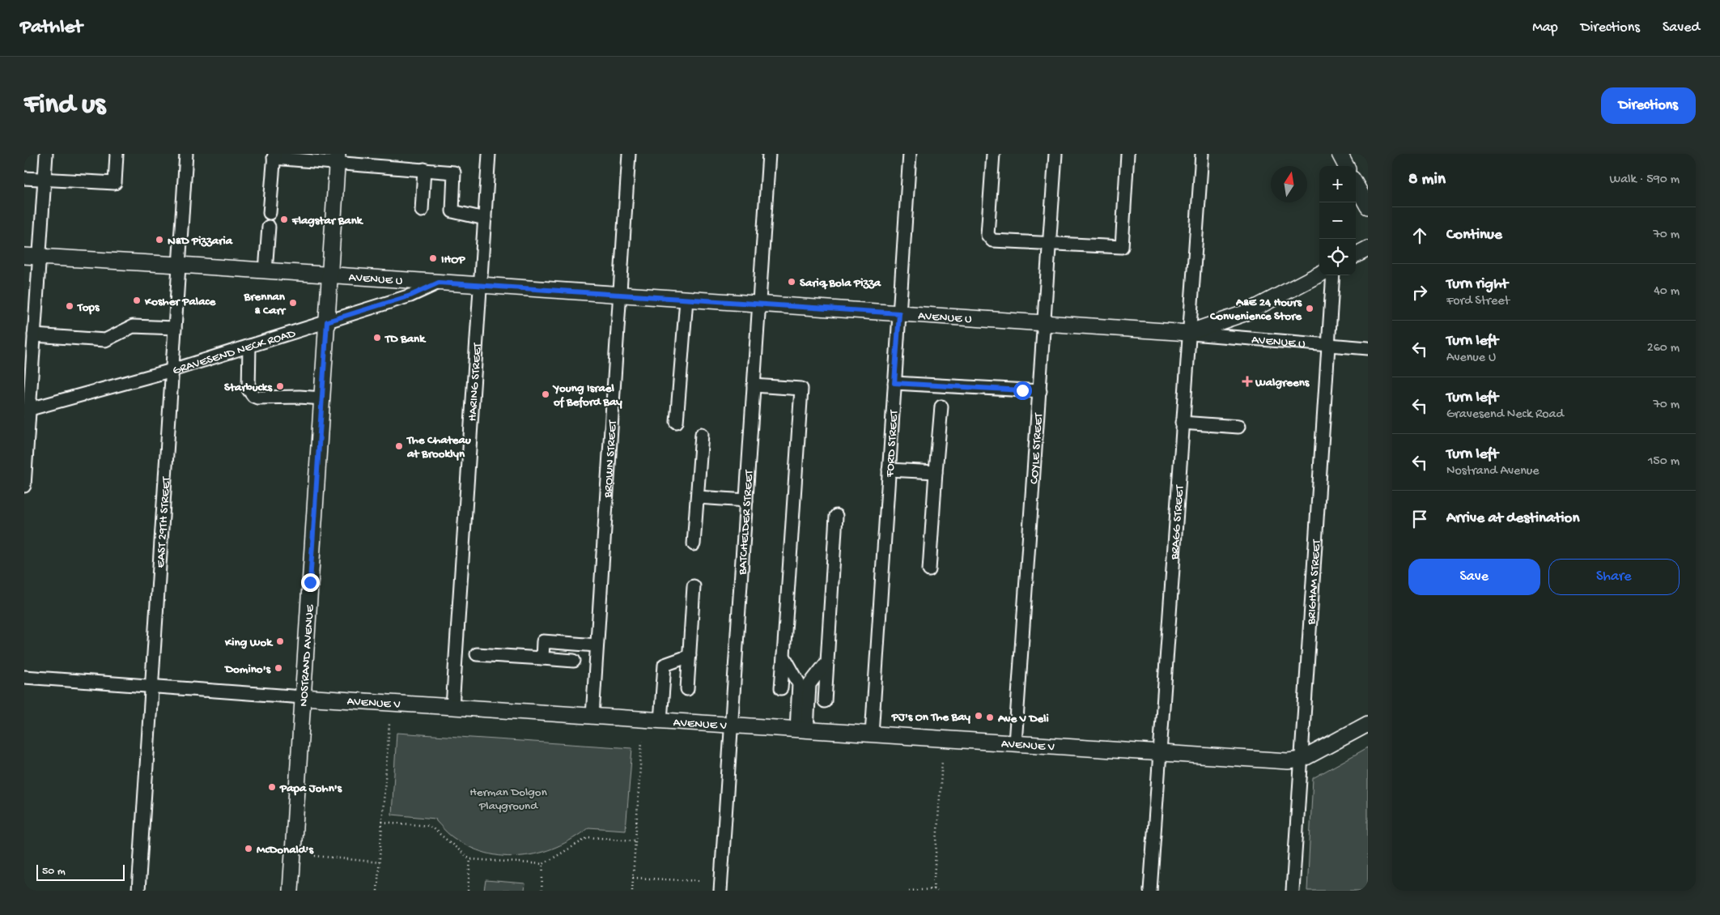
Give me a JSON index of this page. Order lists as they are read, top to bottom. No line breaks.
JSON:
{"streets":{"main road":["AVENUE U","NOSTRAND AVENUE","AVENUE V"],"street":["GRAVESEND NECK ROAD","HARING STREET","FORD STREET","COYLE STREET","BROWN STREET","EAST 29TH STREET","BATCHELDER STREET","BRAGG STREET","BRIGHAM STREET"]},"crossings":[["AVENUE U","GRAVESEND NECK ROAD"],["AVENUE U","HARING STREET"],["AVENUE U","FORD STREET"],["AVENUE U","COYLE STREET"],["AVENUE U","BROWN STREET"],["AVENUE U","EAST 29TH STREET"],["AVENUE U","BATCHELDER STREET"],["AVENUE U","BRAGG STREET"],["AVENUE U","BRIGHAM STREET"],["AVENUE U","NOSTRAND AVENUE"],["GRAVESEND NECK ROAD","EAST 29TH STREET"],["GRAVESEND NECK ROAD","NOSTRAND AVENUE"],["HARING STREET","AVENUE V"],["FORD STREET","AVENUE V"],["COYLE STREET","AVENUE V"],["BROWN STREET","AVENUE V"],["EAST 29TH STREET","AVENUE V"],["BATCHELDER STREET","AVENUE V"],["BRAGG STREET","AVENUE V"],["BRIGHAM STREET","AVENUE V"],["NOSTRAND AVENUE","AVENUE V"]],"parks":["Herman Dolgon Playground"],"places":{"other":["Flagstar Bank","N&D Pizzaria","IHOP","Sariq Bola Pizza","Kosher Palace","Brennan & Carr","Tops","A&E 24 Hours Convenience Store","TD Bank","Starbucks","Young Israel of Beford Bay","The Chateau at Brooklyn","King Wok","Domino's","PJ's On The Bay","Ave V Deli","Papa John's","McDonald's"],"health":["Walgreens"]},"scale_bar":"50 m","north":"top","page":{"header":"Pathlet","nav":["Map","Directions","Saved"],"buttons":["Directions",["Save","Share"]],"title":"Find us","heading":["8 min","Walk · 590 m"],"map_buttons":["+","−"],"list":[["Continue","70 m"],["Turn right","Ford Street","40 m"],["Turn left","Avenue U","260 m"],["Turn left","Gravesend Neck Road","70 m"],["Turn left","Nostrand Avenue","150 m"],"Arrive at destination"],"scale":"50 m"}}
